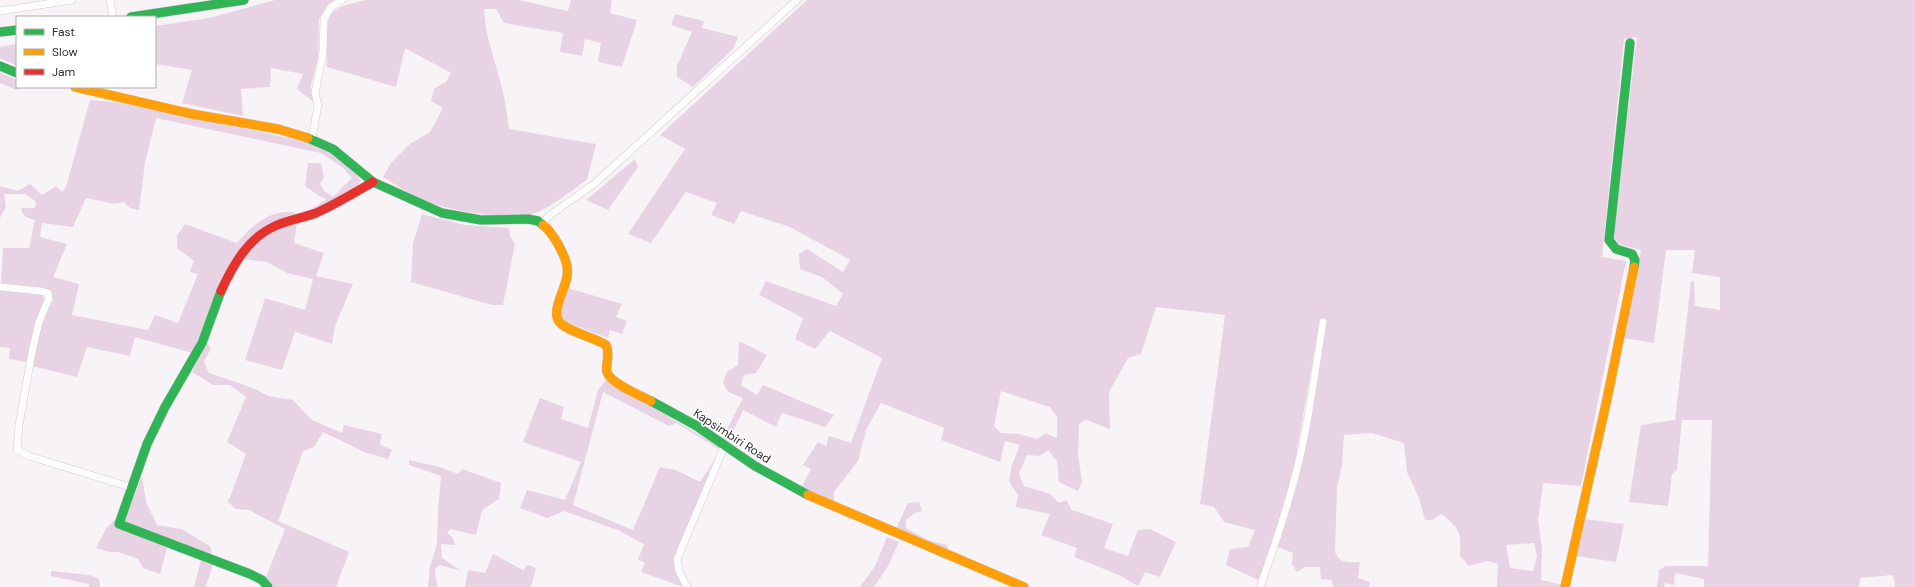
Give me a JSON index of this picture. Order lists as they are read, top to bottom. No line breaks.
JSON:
{"streets":{"main road":["Kapsimbiri Road"]},"legend":["Fast","Slow","Jam"]}
